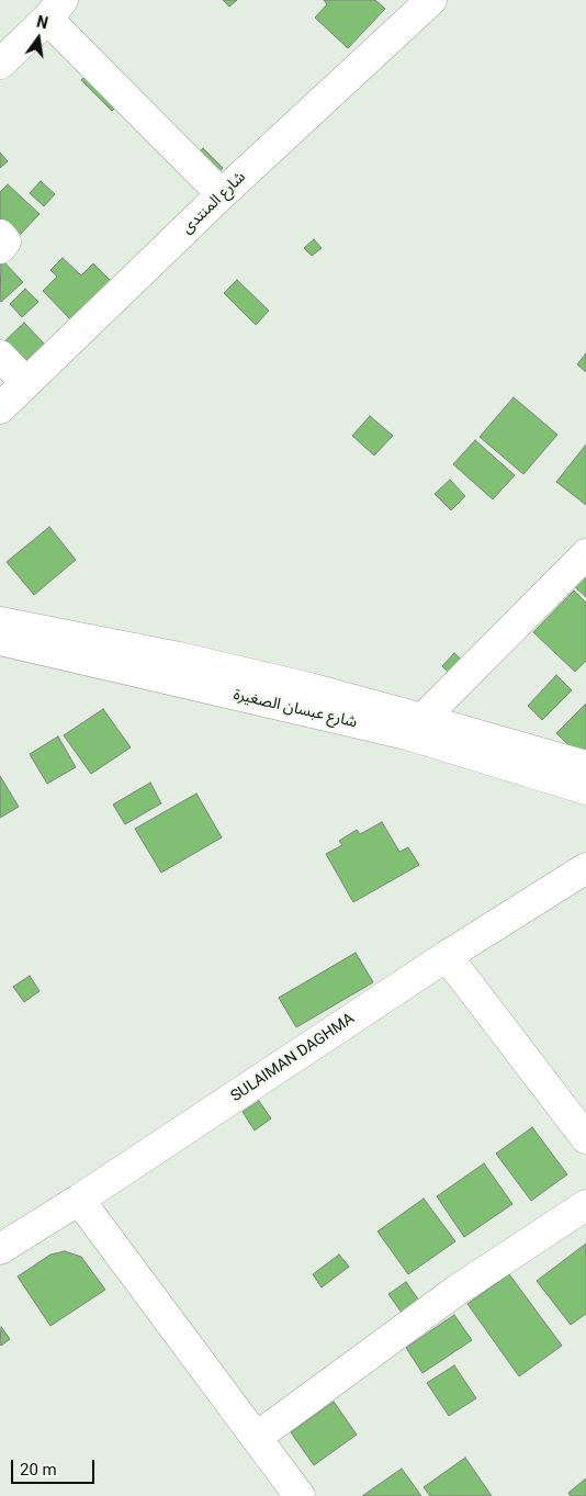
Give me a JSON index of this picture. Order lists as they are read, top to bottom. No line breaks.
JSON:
{"streets":{"street":["شارع المنتدى","شارع عبسان الصغيرة","SULAIMAN DAGHMA"]},"scale_bar":"20 m","north":"top"}
